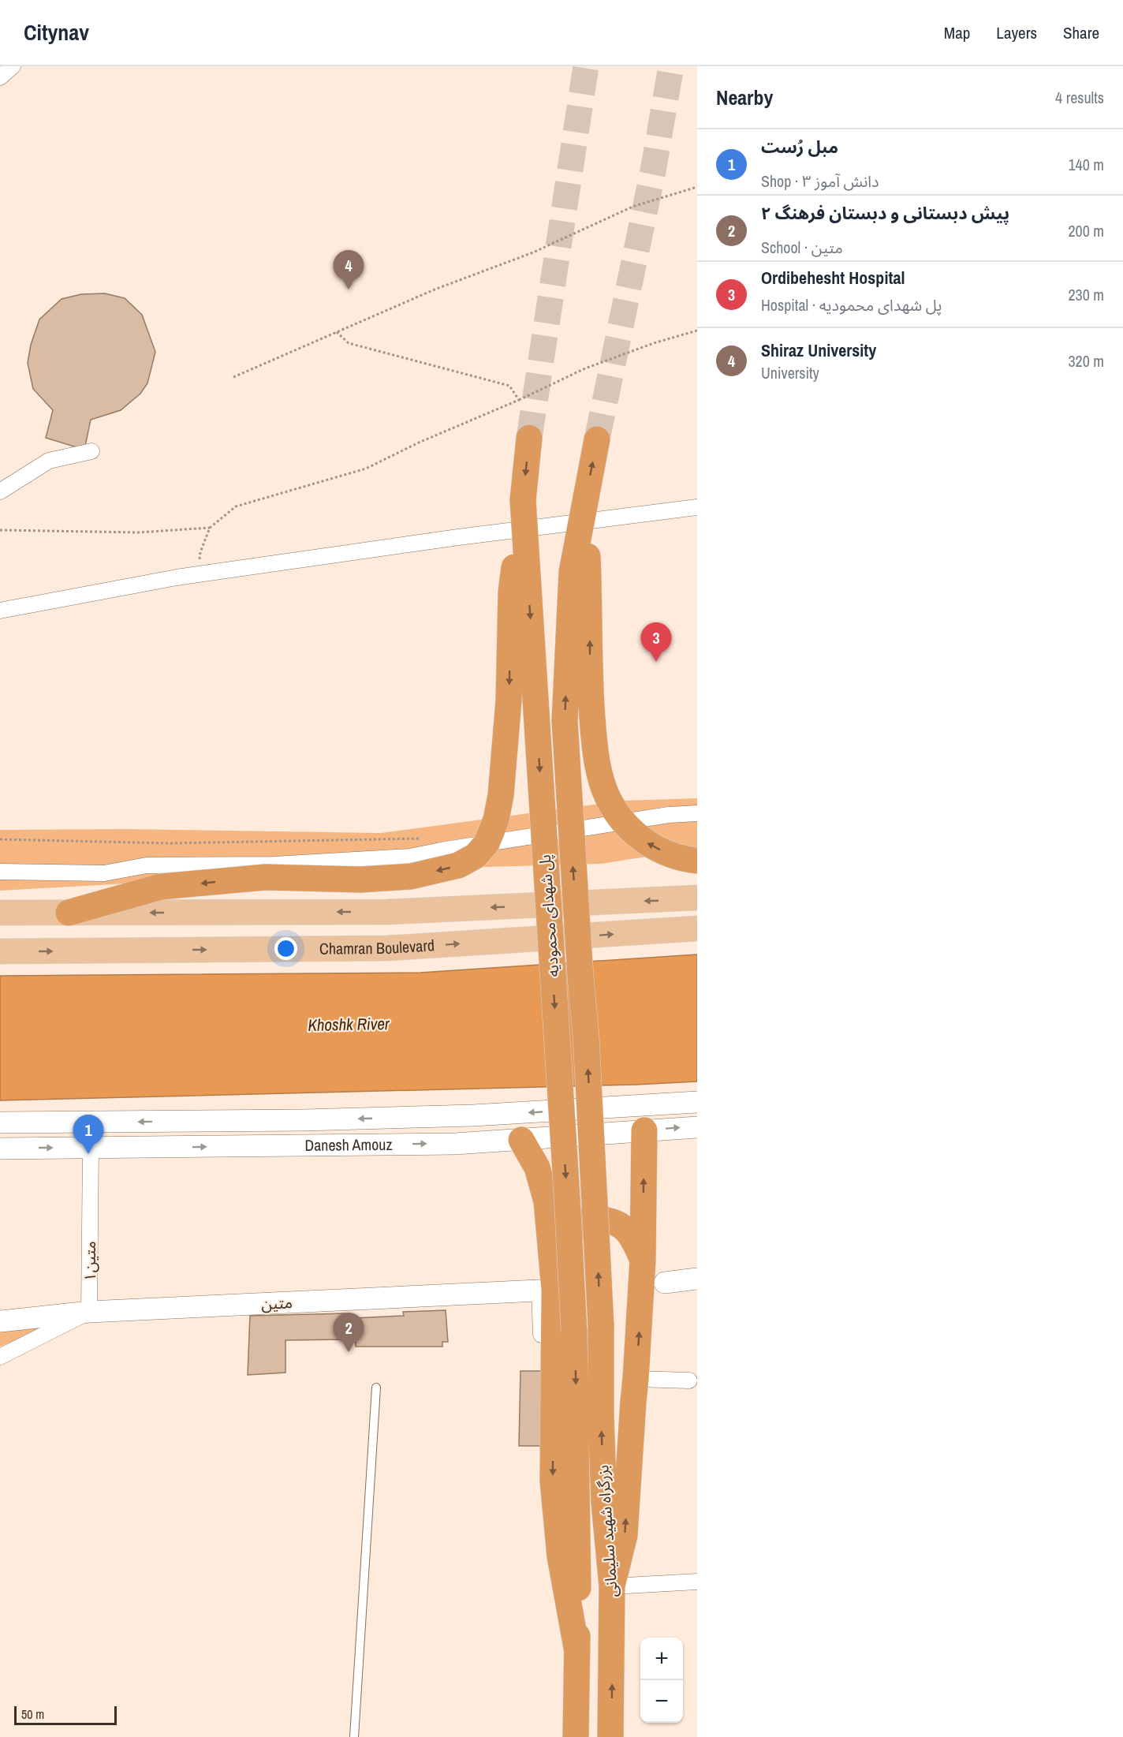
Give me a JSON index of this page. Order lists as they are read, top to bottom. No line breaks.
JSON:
{"streets":{"highway":["پل شهدای محمودیه","بزرگراه شهید سلیمانی"],"main road":["Chamran Boulevard","Danesh Amouz","متین"],"street":["متین۱"]},"crossings":[["پل شهدای محمودیه","بزرگراه شهید سلیمانی"],["Danesh Amouz","متین۱"],["متین۱","متین"]],"water":["Khoshk River"],"scale_bar":"50 m","page":{"header":"Citynav","nav":["Map","Layers","Share"],"heading":["Nearby","4 results"],"list":[{"mark":"1","name":"مبل رُست","note":"Shop · ۳ دانش آموز","value":"140 m"},{"mark":"2","name":"پیش دبستانی و دبستان فرهنگ ۲","note":"School · متین","value":"200 m"},{"mark":"3","name":"Ordibehesht Hospital","note":"Hospital · پل شهدای محمودیه","value":"230 m"},{"mark":"4","name":"Shiraz University","note":"University","value":"320 m"}],"pins":["4","3","1","2"],"map_buttons":["+","−"],"scale":"50 m"}}
